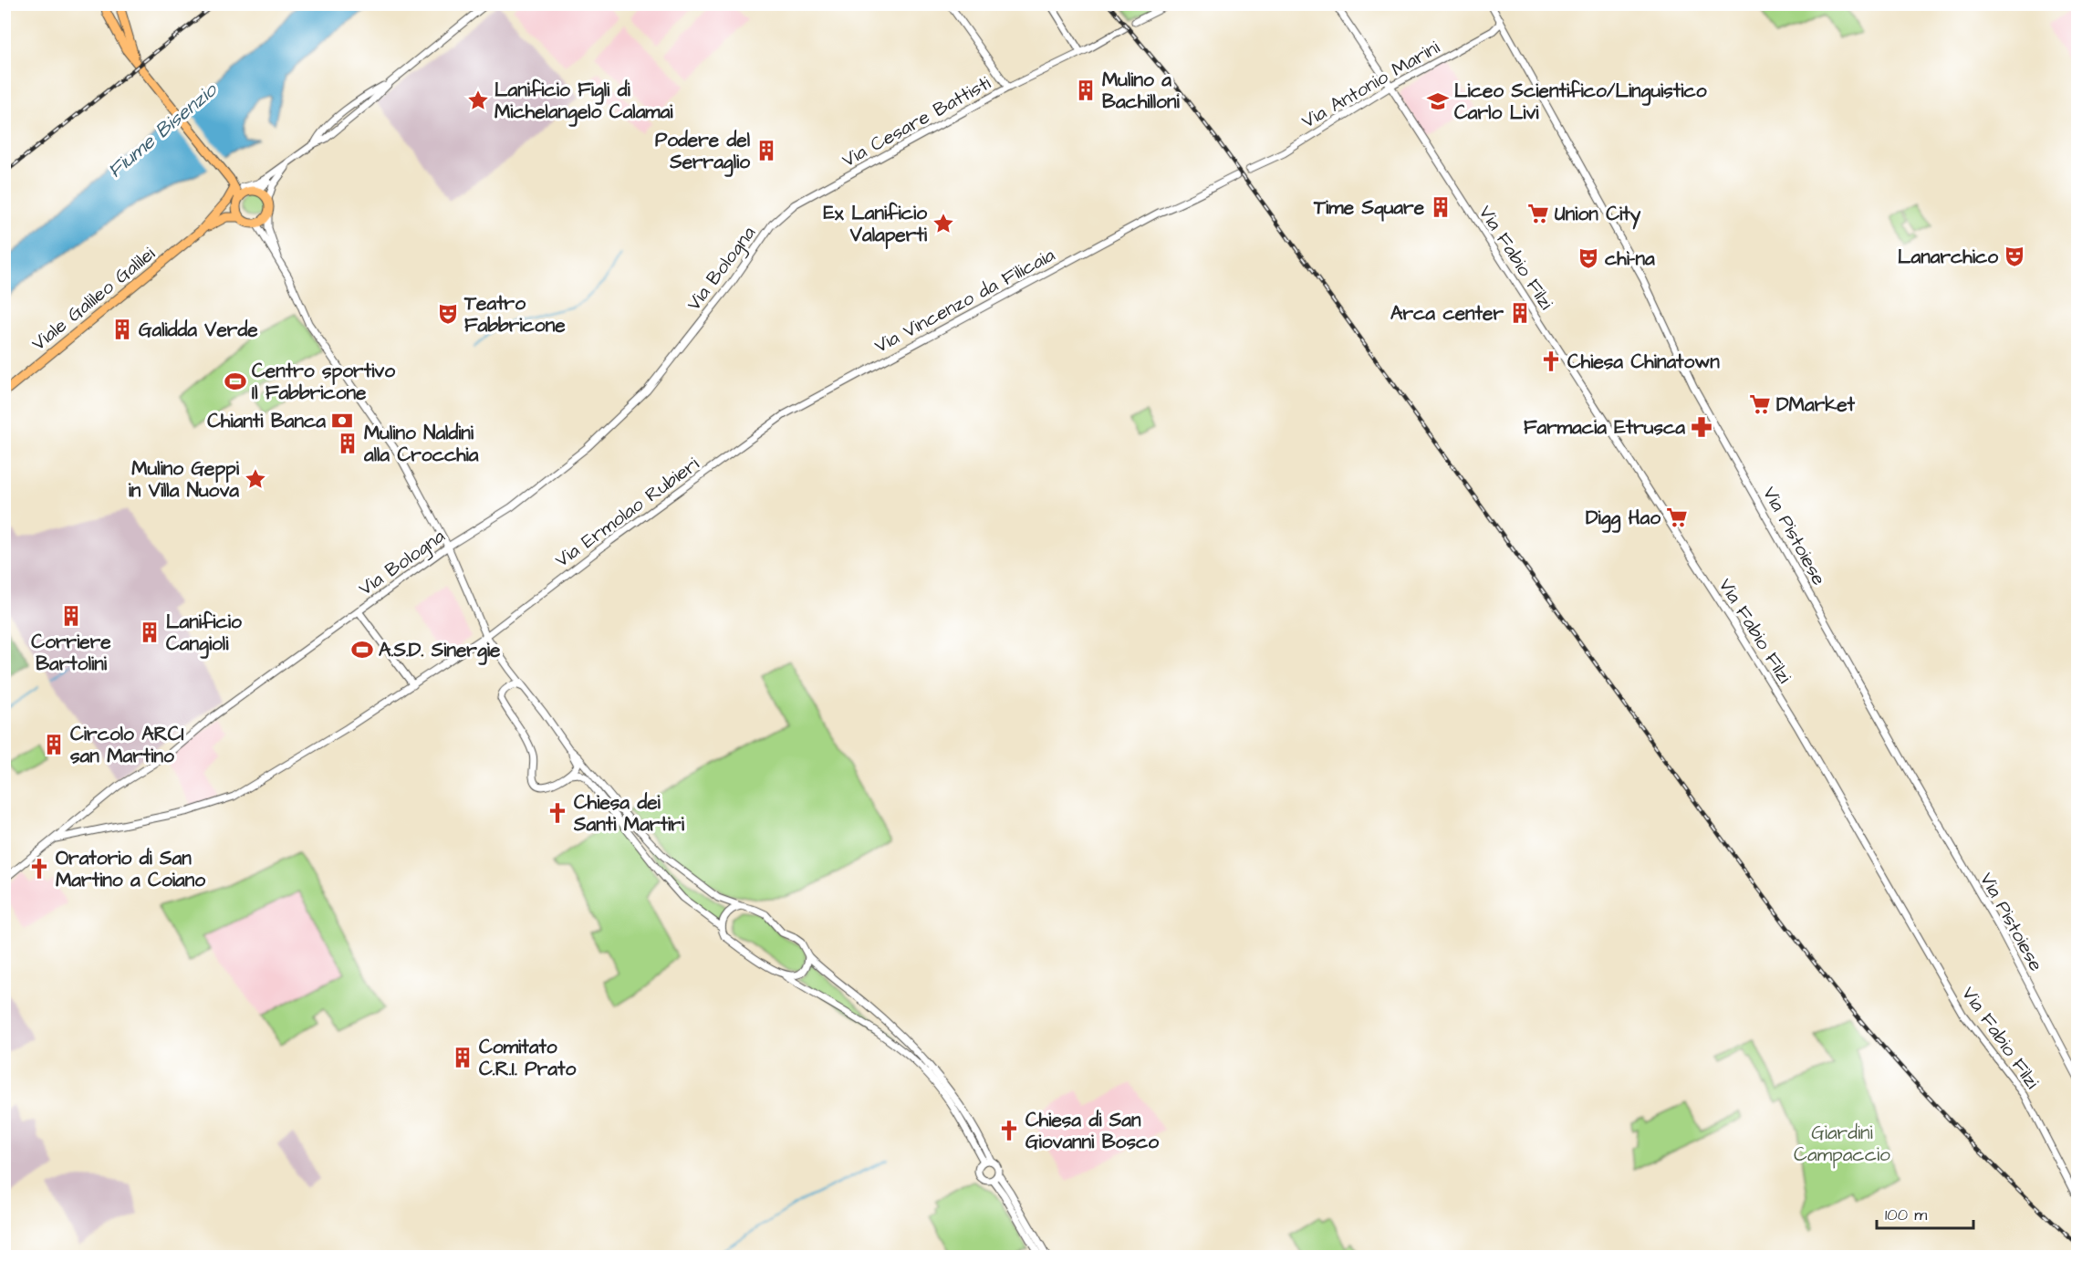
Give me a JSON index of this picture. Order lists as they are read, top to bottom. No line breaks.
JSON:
{"streets":{"main road":["Viale Galileo Galilei"],"street":["Via Antonio Marini","Via Cesare Battisti","Via Fabio Filzi","Via Bologna","Via Vincenzo da Filicaia","Via Ermolao Rubieri","Via Pistoiese"]},"crossings":[["Via Antonio Marini","Via Fabio Filzi"],["Via Antonio Marini","Via Pistoiese"],["Via Cesare Battisti","Via Bologna"],["Via Bologna","Via Ermolao Rubieri"],["Via Vincenzo da Filicaia","Via Ermolao Rubieri"]],"water":["Fiume Bisenzio"],"parks":["Giardini Campaccio"],"places":{"building":["Mulino a Bachilloni","Podere del Serraglio","Time Square","Arca center","Galidda Verde","Mulino Naldini alla Crocchia","Corriere Bartolini","Lanificio Cangioli","Circolo ARCI san Martino","Comitato C.R.I. Prato"],"place":["Lanificio Figli di Michelangelo Calamai","Ex Lanificio Valaperti","Mulino Geppi in Villa Nuova"],"school or university":["Liceo Scientifico/Linguistico Carlo Livi"],"supermarket":["Union City","DMarket","Digg Hao"],"theatre":["Lanarchico","chì-na","Teatro Fabbricone"],"church":["Chiesa Chinatown","Chiesa dei Santi Martiri","Oratorio di San Martino a Coiano","Chiesa di San Giovanni Bosco"],"sports":["Centro sportivo Il Fabbricone","A.S.D. Sinergie"],"bank":["Chianti Banca"],"pharmacy":["Farmacia Etrusca"]},"scale_bar":"100 m"}
